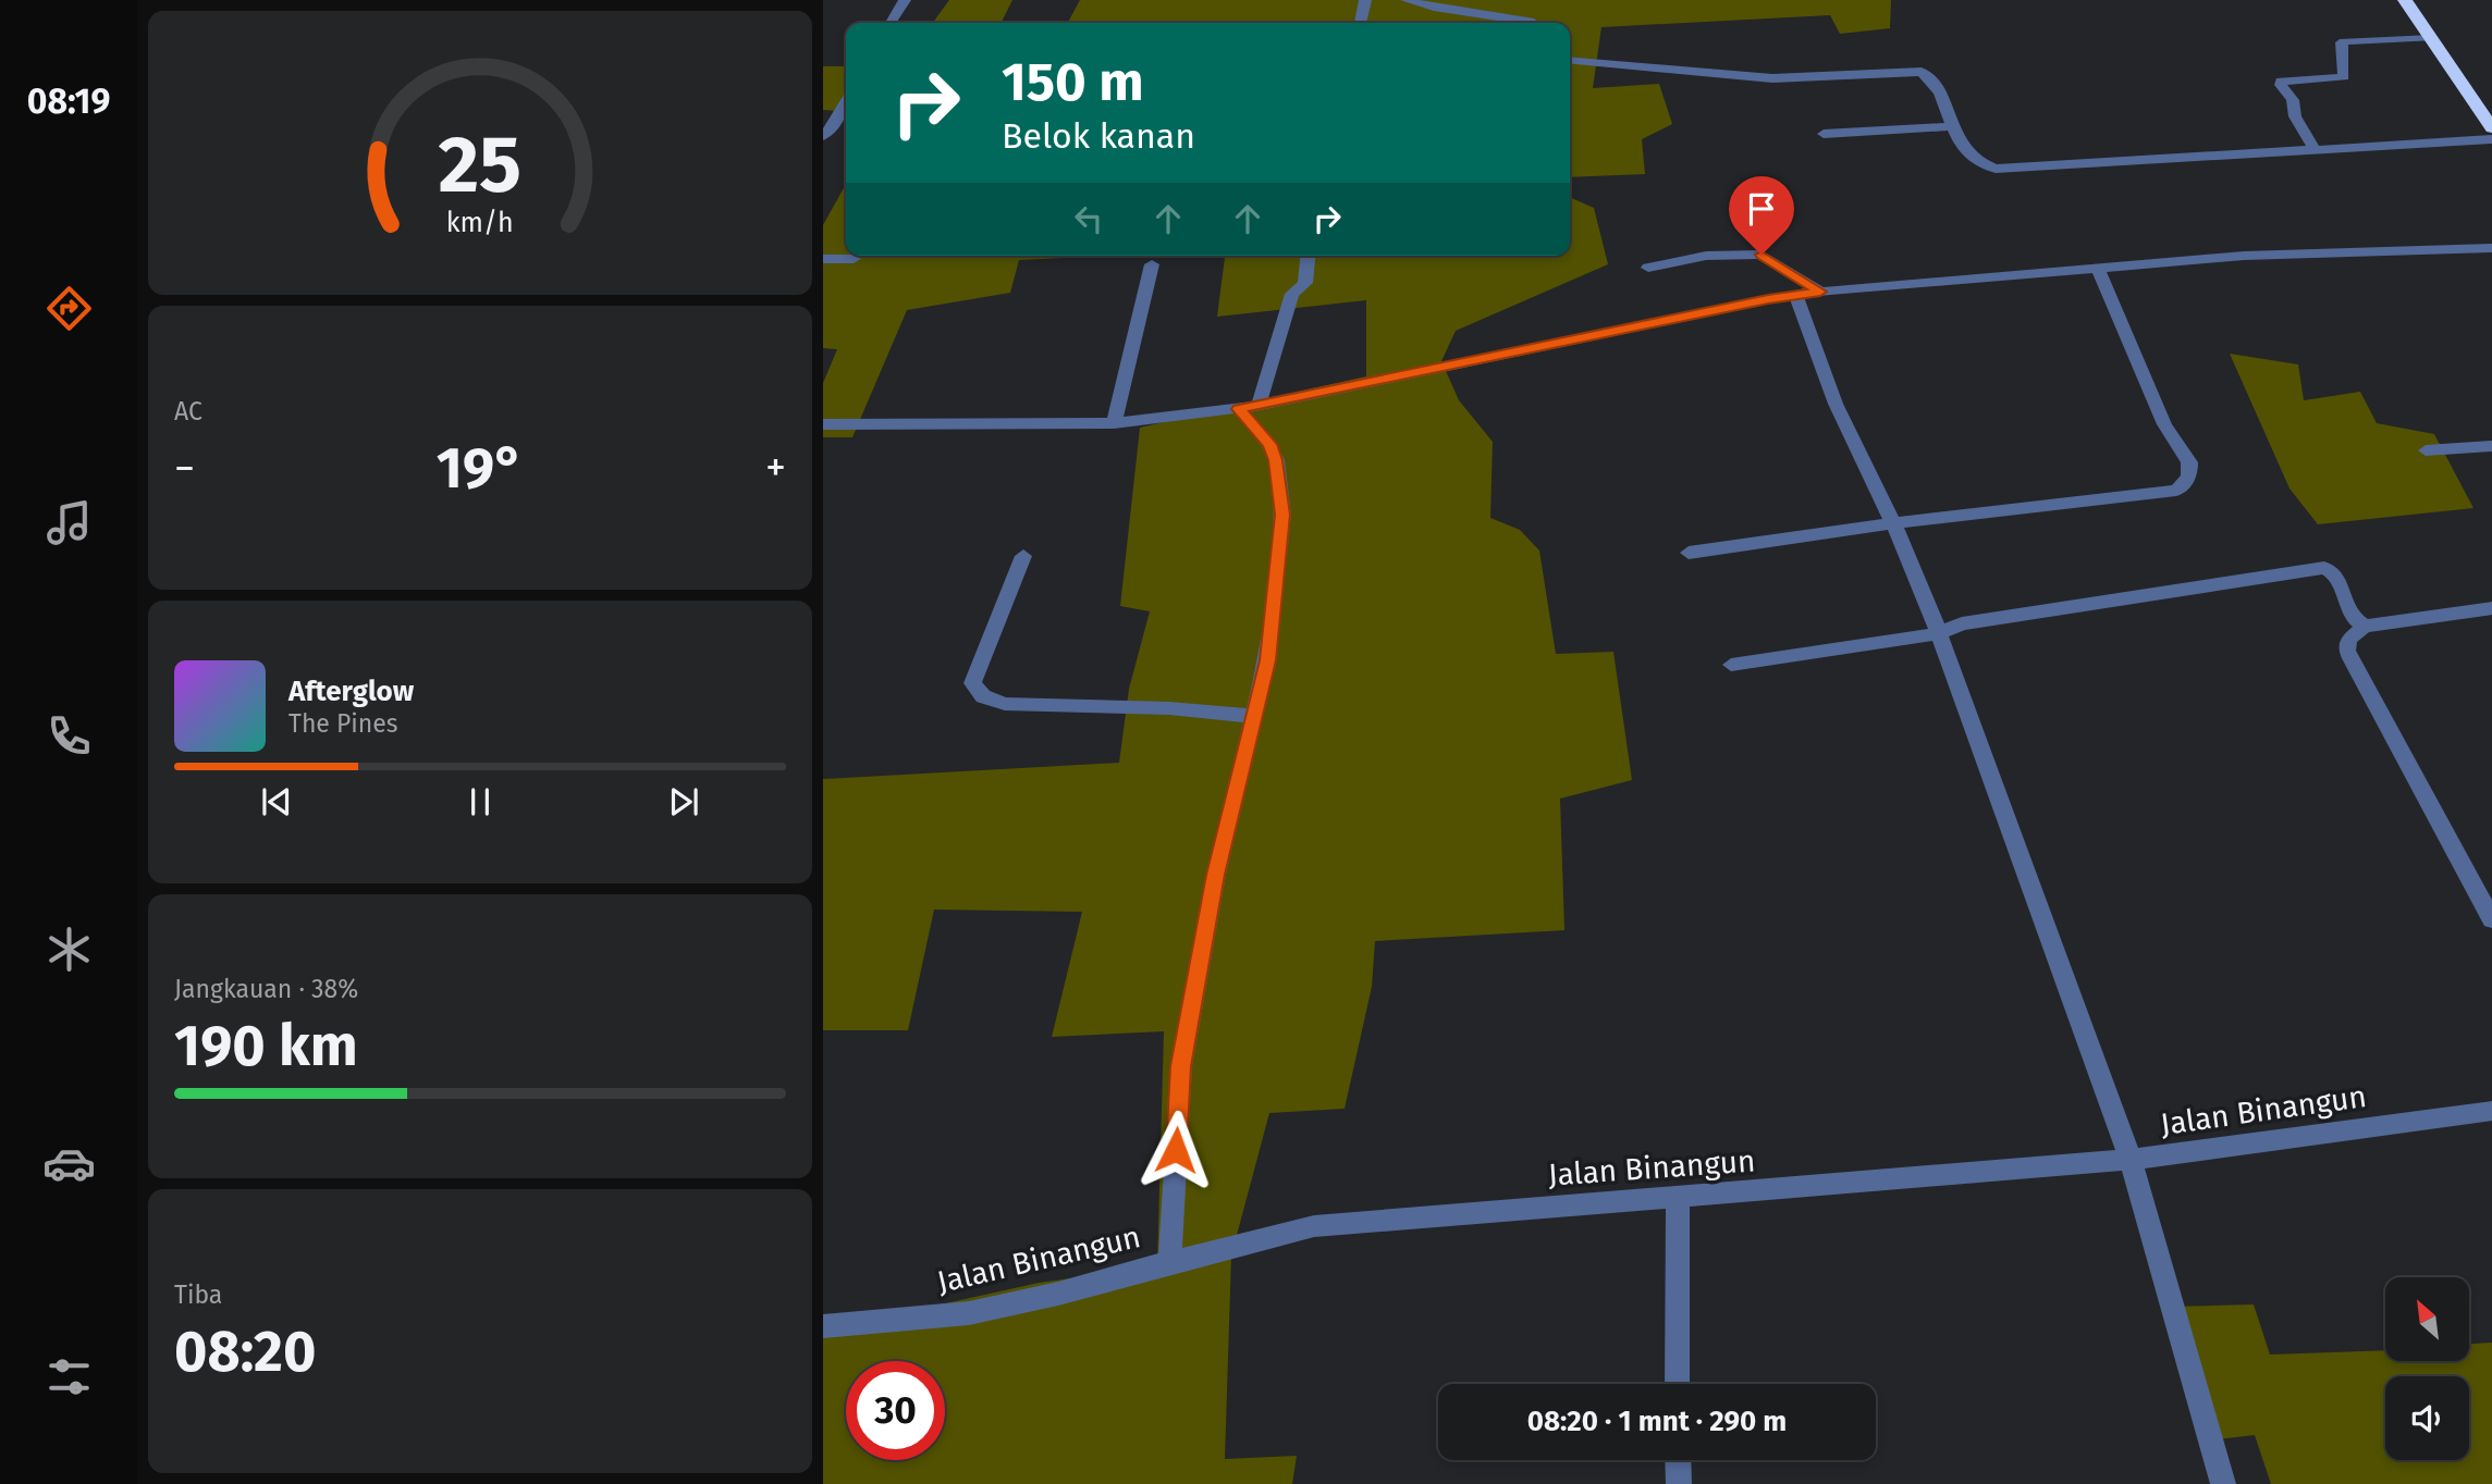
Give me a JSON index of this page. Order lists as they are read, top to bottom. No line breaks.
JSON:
{"streets":{"street":["Jalan Binangun"]},"north":"top left","page":{"tabs":"08:19","turn":["150 m","Belok kanan"],"tile":["AC",["Jangkauan · 38%","190 km"],["Tiba","08:20"]],"heat":["−","19°","+"],"song":["Afterglow","The Pines"],"limit":"30","trip":"08:20 · 1 mnt · 290 m","gauge":["25","km/h"]}}
